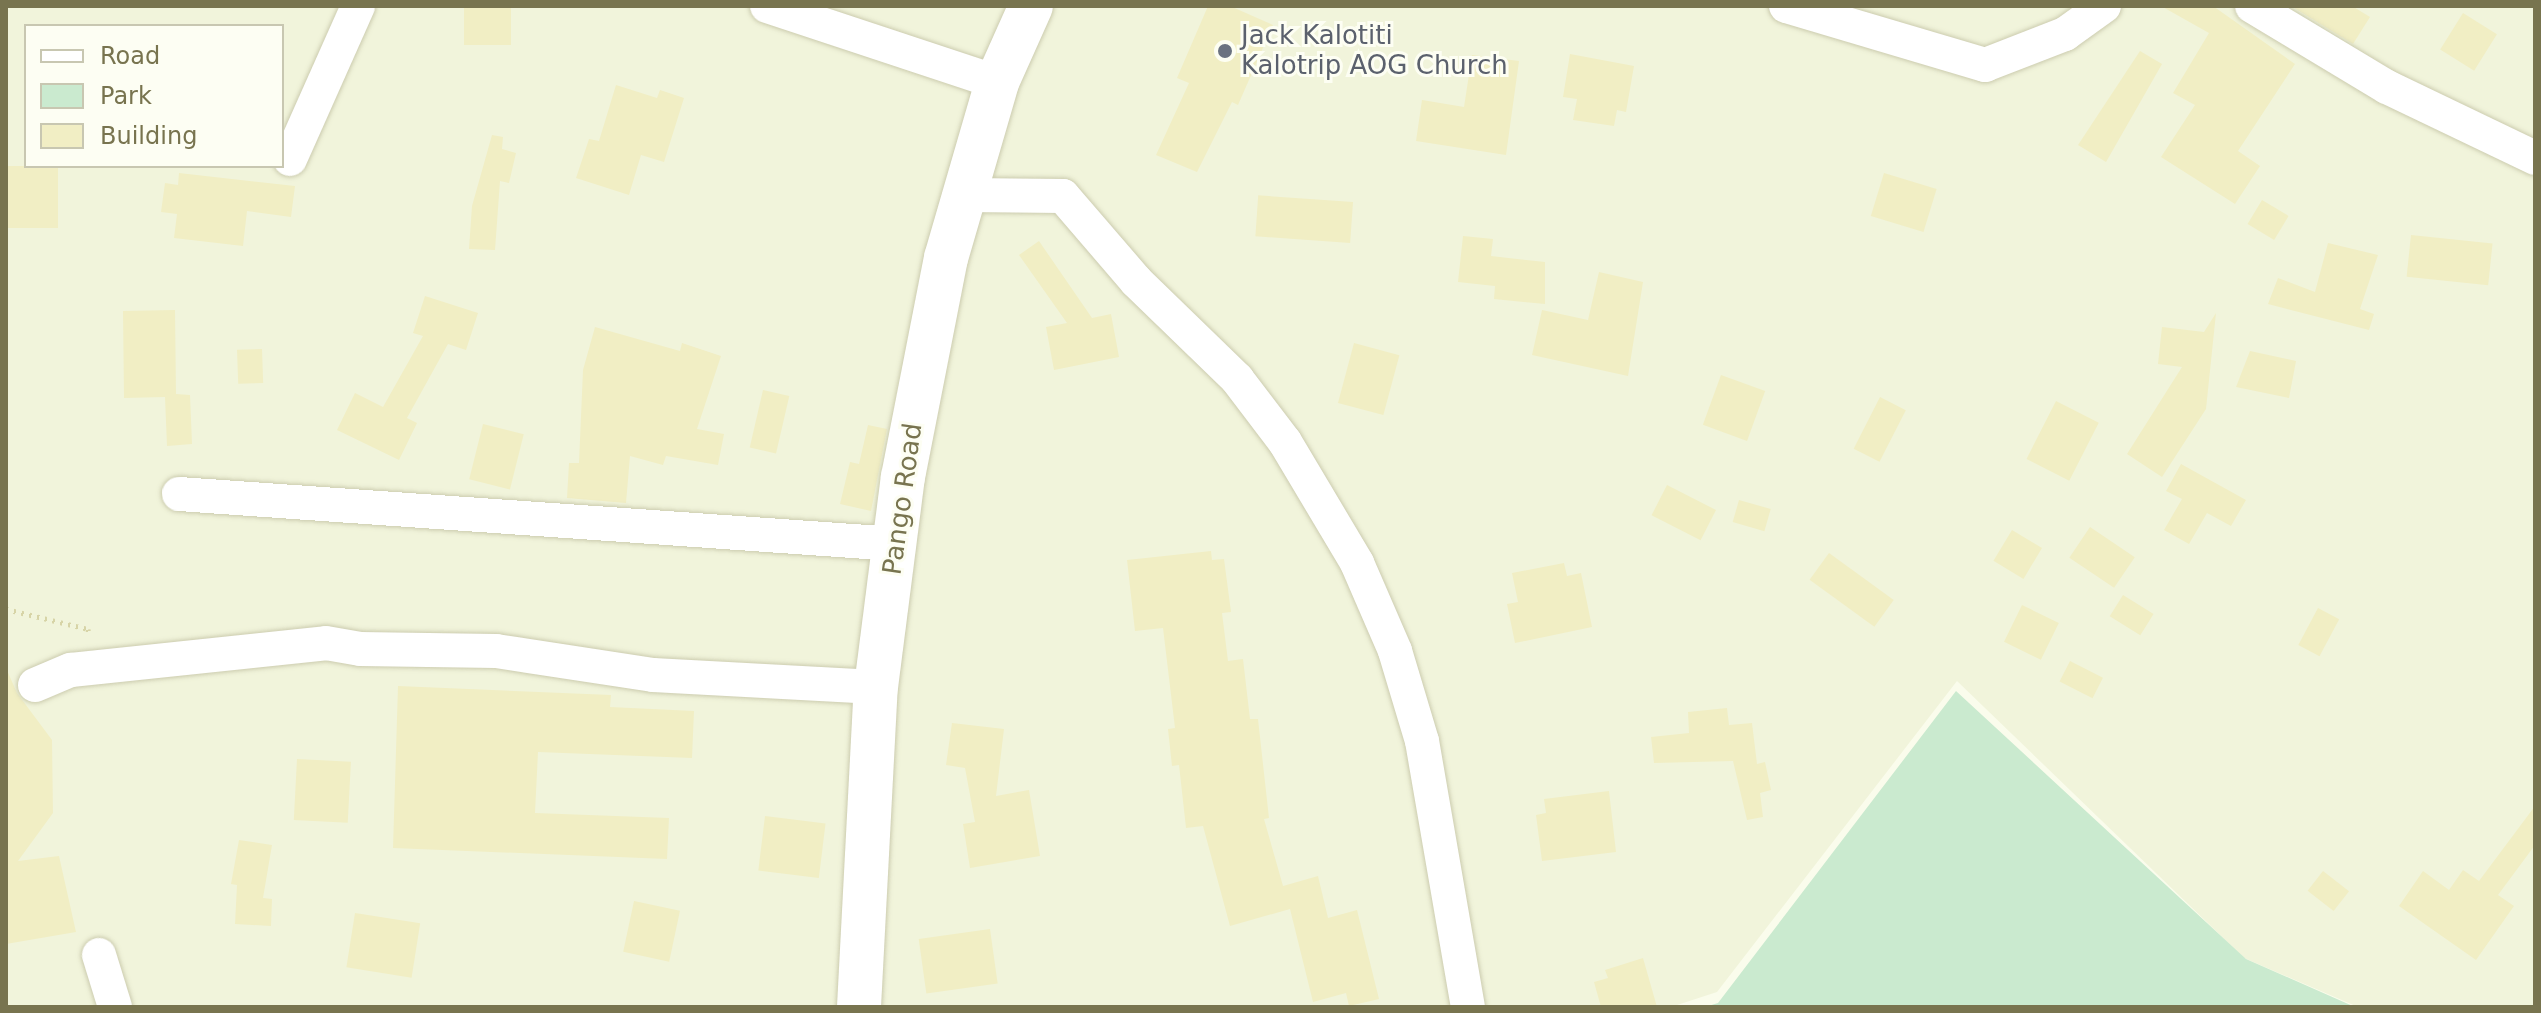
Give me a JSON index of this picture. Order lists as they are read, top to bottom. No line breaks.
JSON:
{"streets":{"street":["Pango Road"]},"places":["Jack Kalotiti Kalotrip AOG Church"],"legend":["Road","Park","Building"]}
